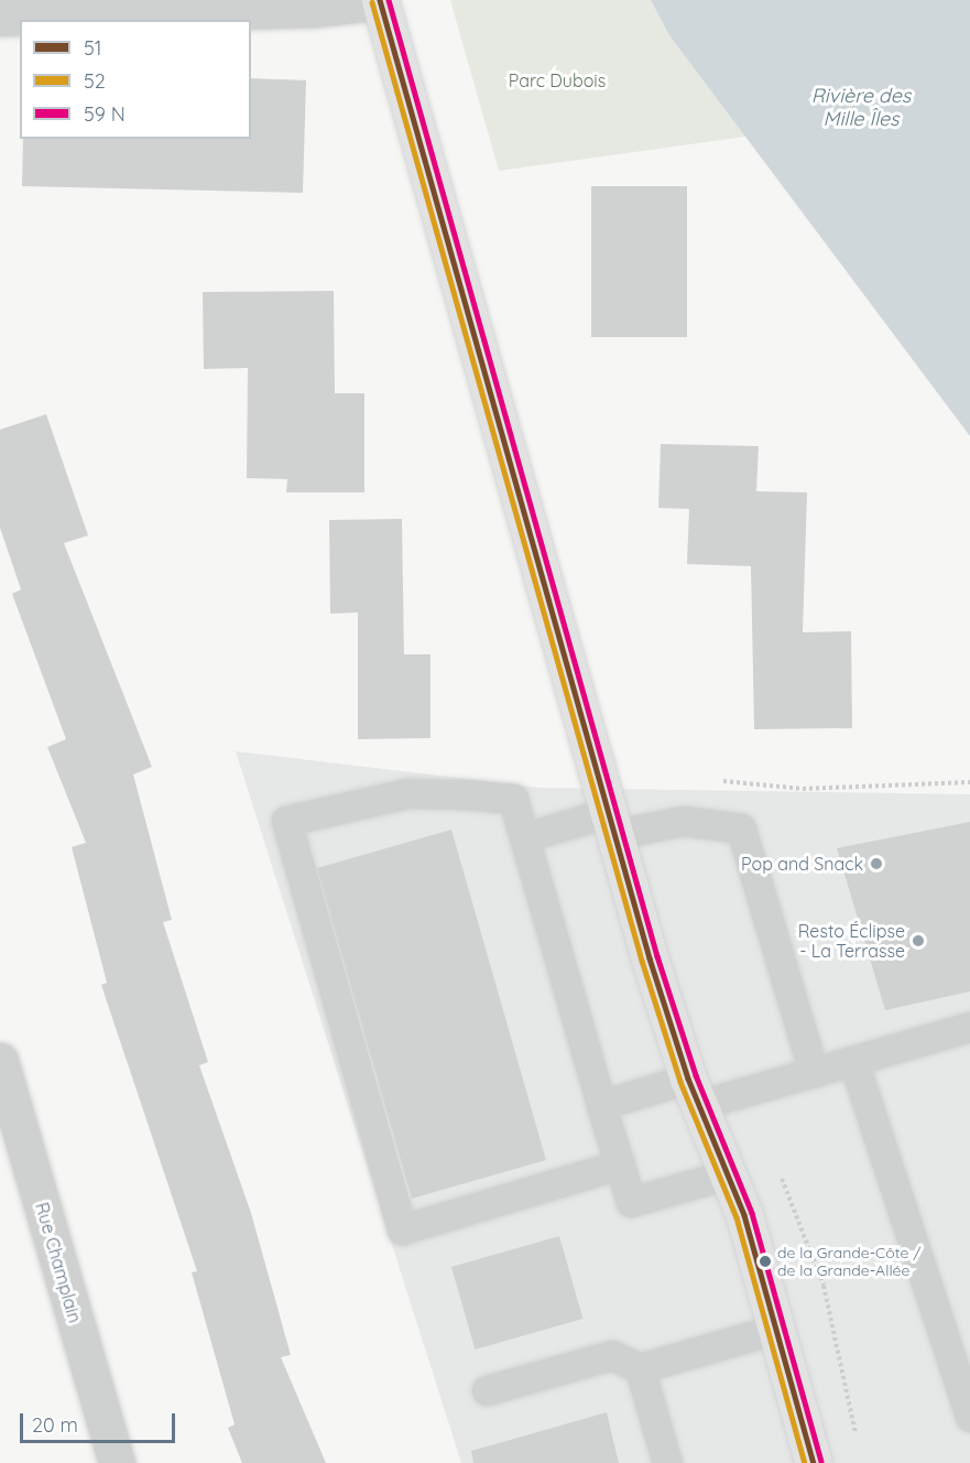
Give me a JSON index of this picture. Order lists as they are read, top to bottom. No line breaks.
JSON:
{"streets":{"street":["Rue Champlain"]},"water":["Rivière des Mille Îles"],"parks":["Parc Dubois"],"places":["Pop and Snack","Resto Éclipse - La Terrasse","de la Grande-Côte / de la Grande-Allée"],"lines":["transit line 51","transit line 52"],"legend":["51","52","59 N"],"scale_bar":"20 m"}
